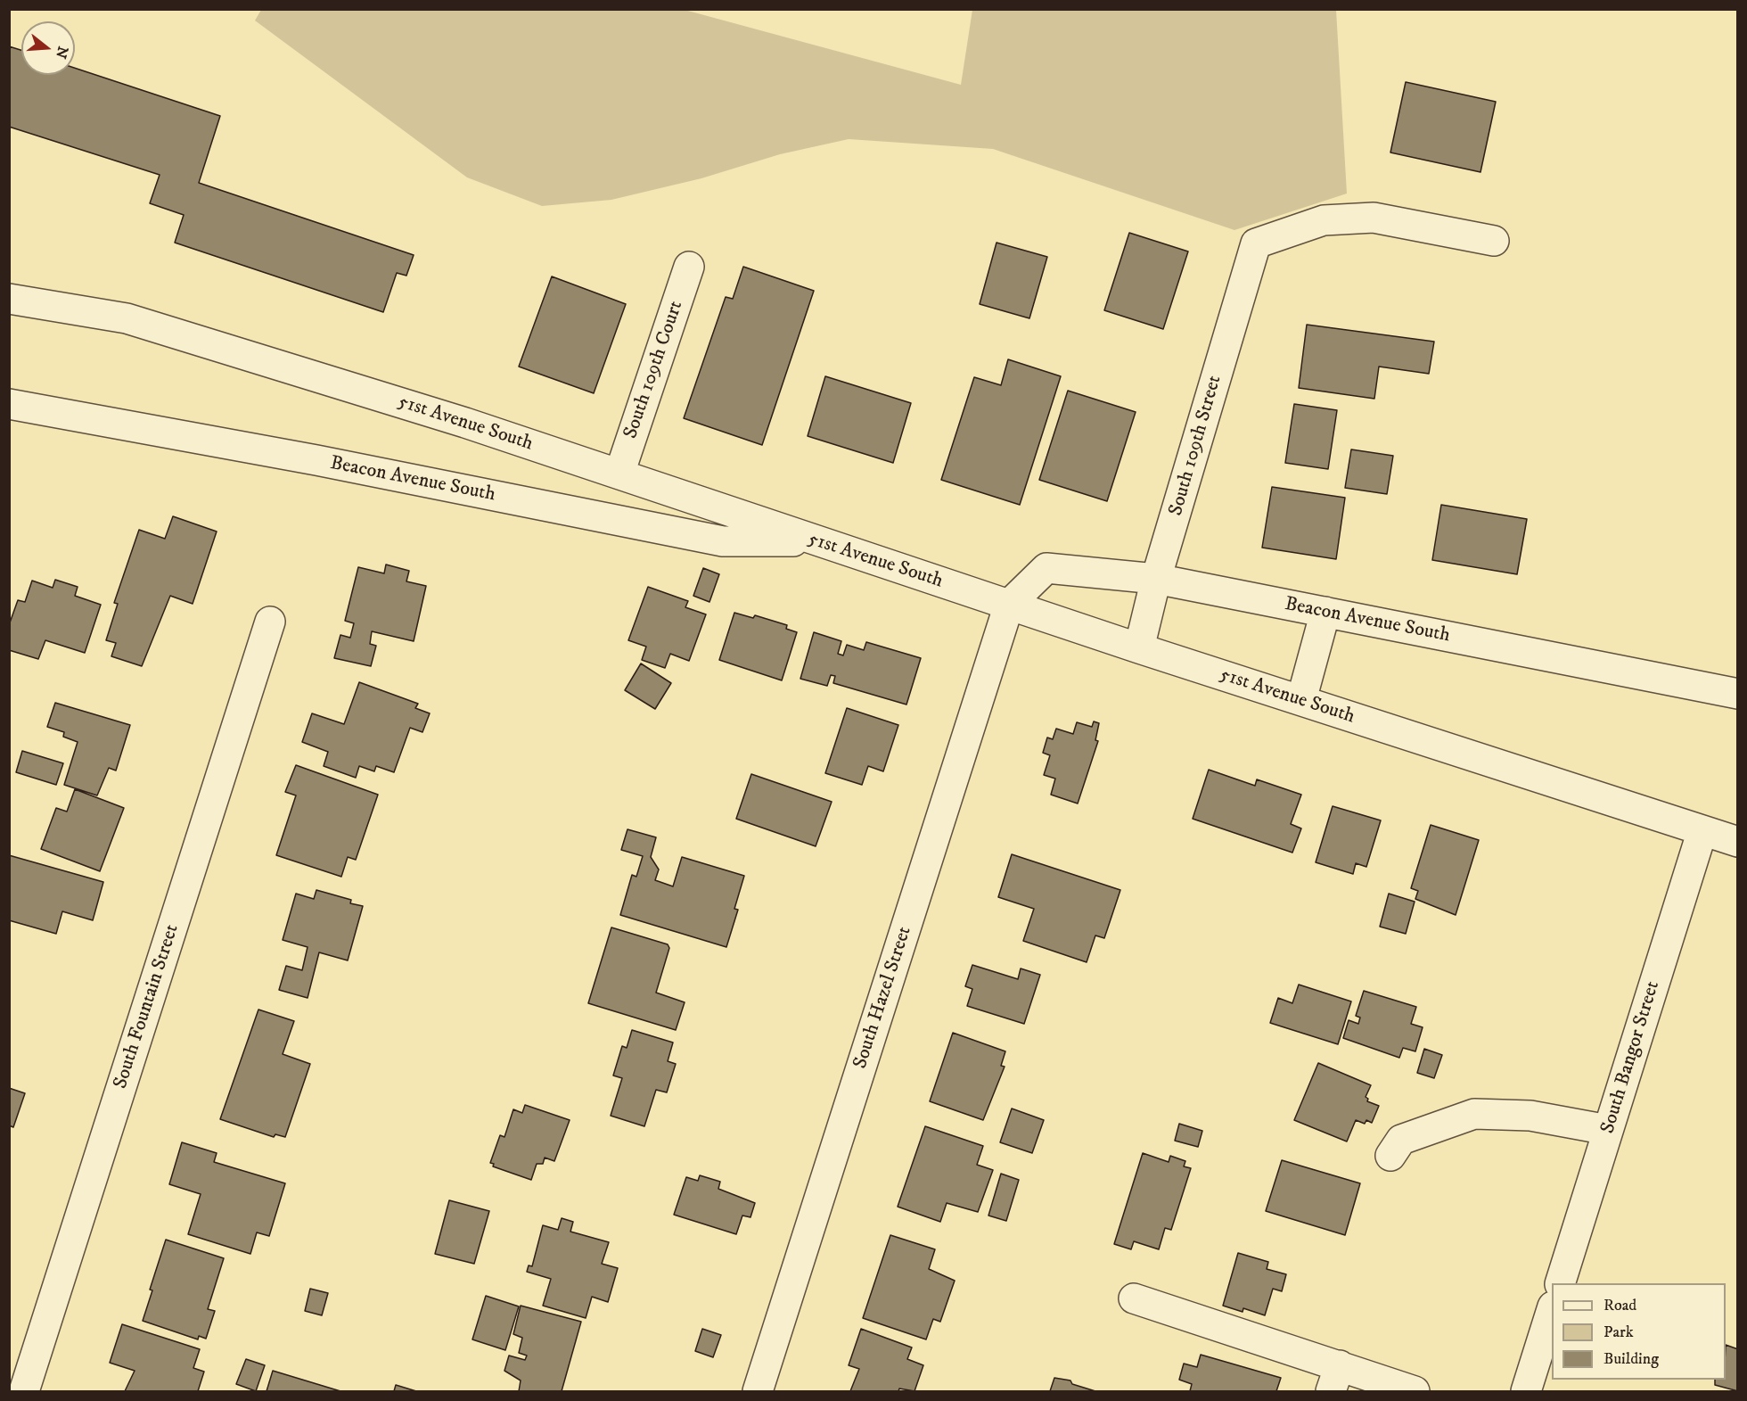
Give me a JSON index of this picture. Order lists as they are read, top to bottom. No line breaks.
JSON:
{"streets":{"street":["South 109th Court","51st Avenue South","South 109th Street","Beacon Avenue South","South Hazel Street","South Fountain Street","South Bangor Street"]},"crossings":[["South 109th Court","51st Avenue South"],["51st Avenue South","South 109th Street"],["51st Avenue South","Beacon Avenue South"],["51st Avenue South","South Hazel Street"],["51st Avenue South","South Bangor Street"],["South 109th Street","Beacon Avenue South"],["Beacon Avenue South","South Hazel Street"]],"legend":["Road","Park","Building"],"north":"right"}
